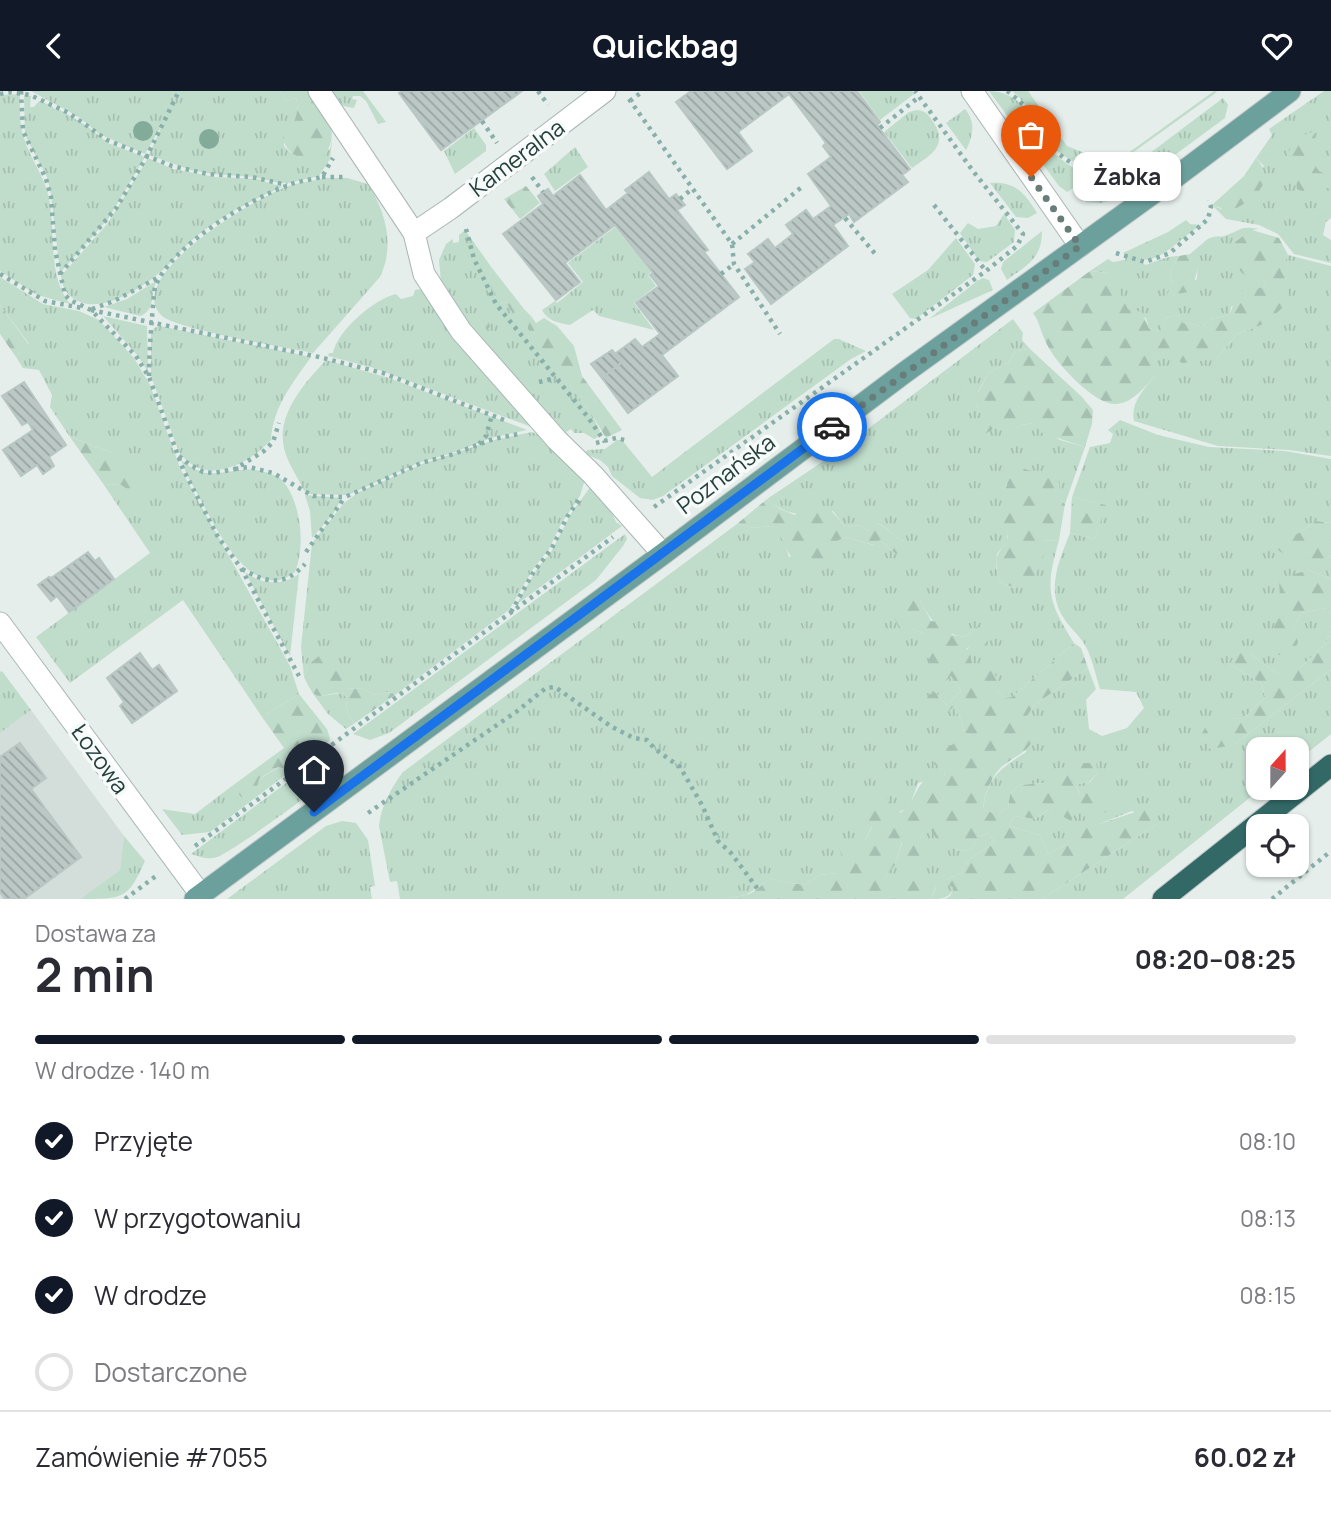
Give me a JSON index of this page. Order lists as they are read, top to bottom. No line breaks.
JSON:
{"streets":{"main road":["Poznańska"],"street":["Kameralna","Łozowa"]},"crossings":[["Poznańska","Łozowa"]],"places":["Żabka"],"north":"top","page":{"header":"Quickbag","bubble":"Żabka","heading":["2 min","Dostawa za","08:20–08:25"],"panel":["Zamówienie #7055","60.02 zł"],"bar":"W drodze · 140 m","list":[["Przyjęte","08:10"],["W przygotowaniu","08:13"],["W drodze","08:15"],"Dostarczone"]}}
